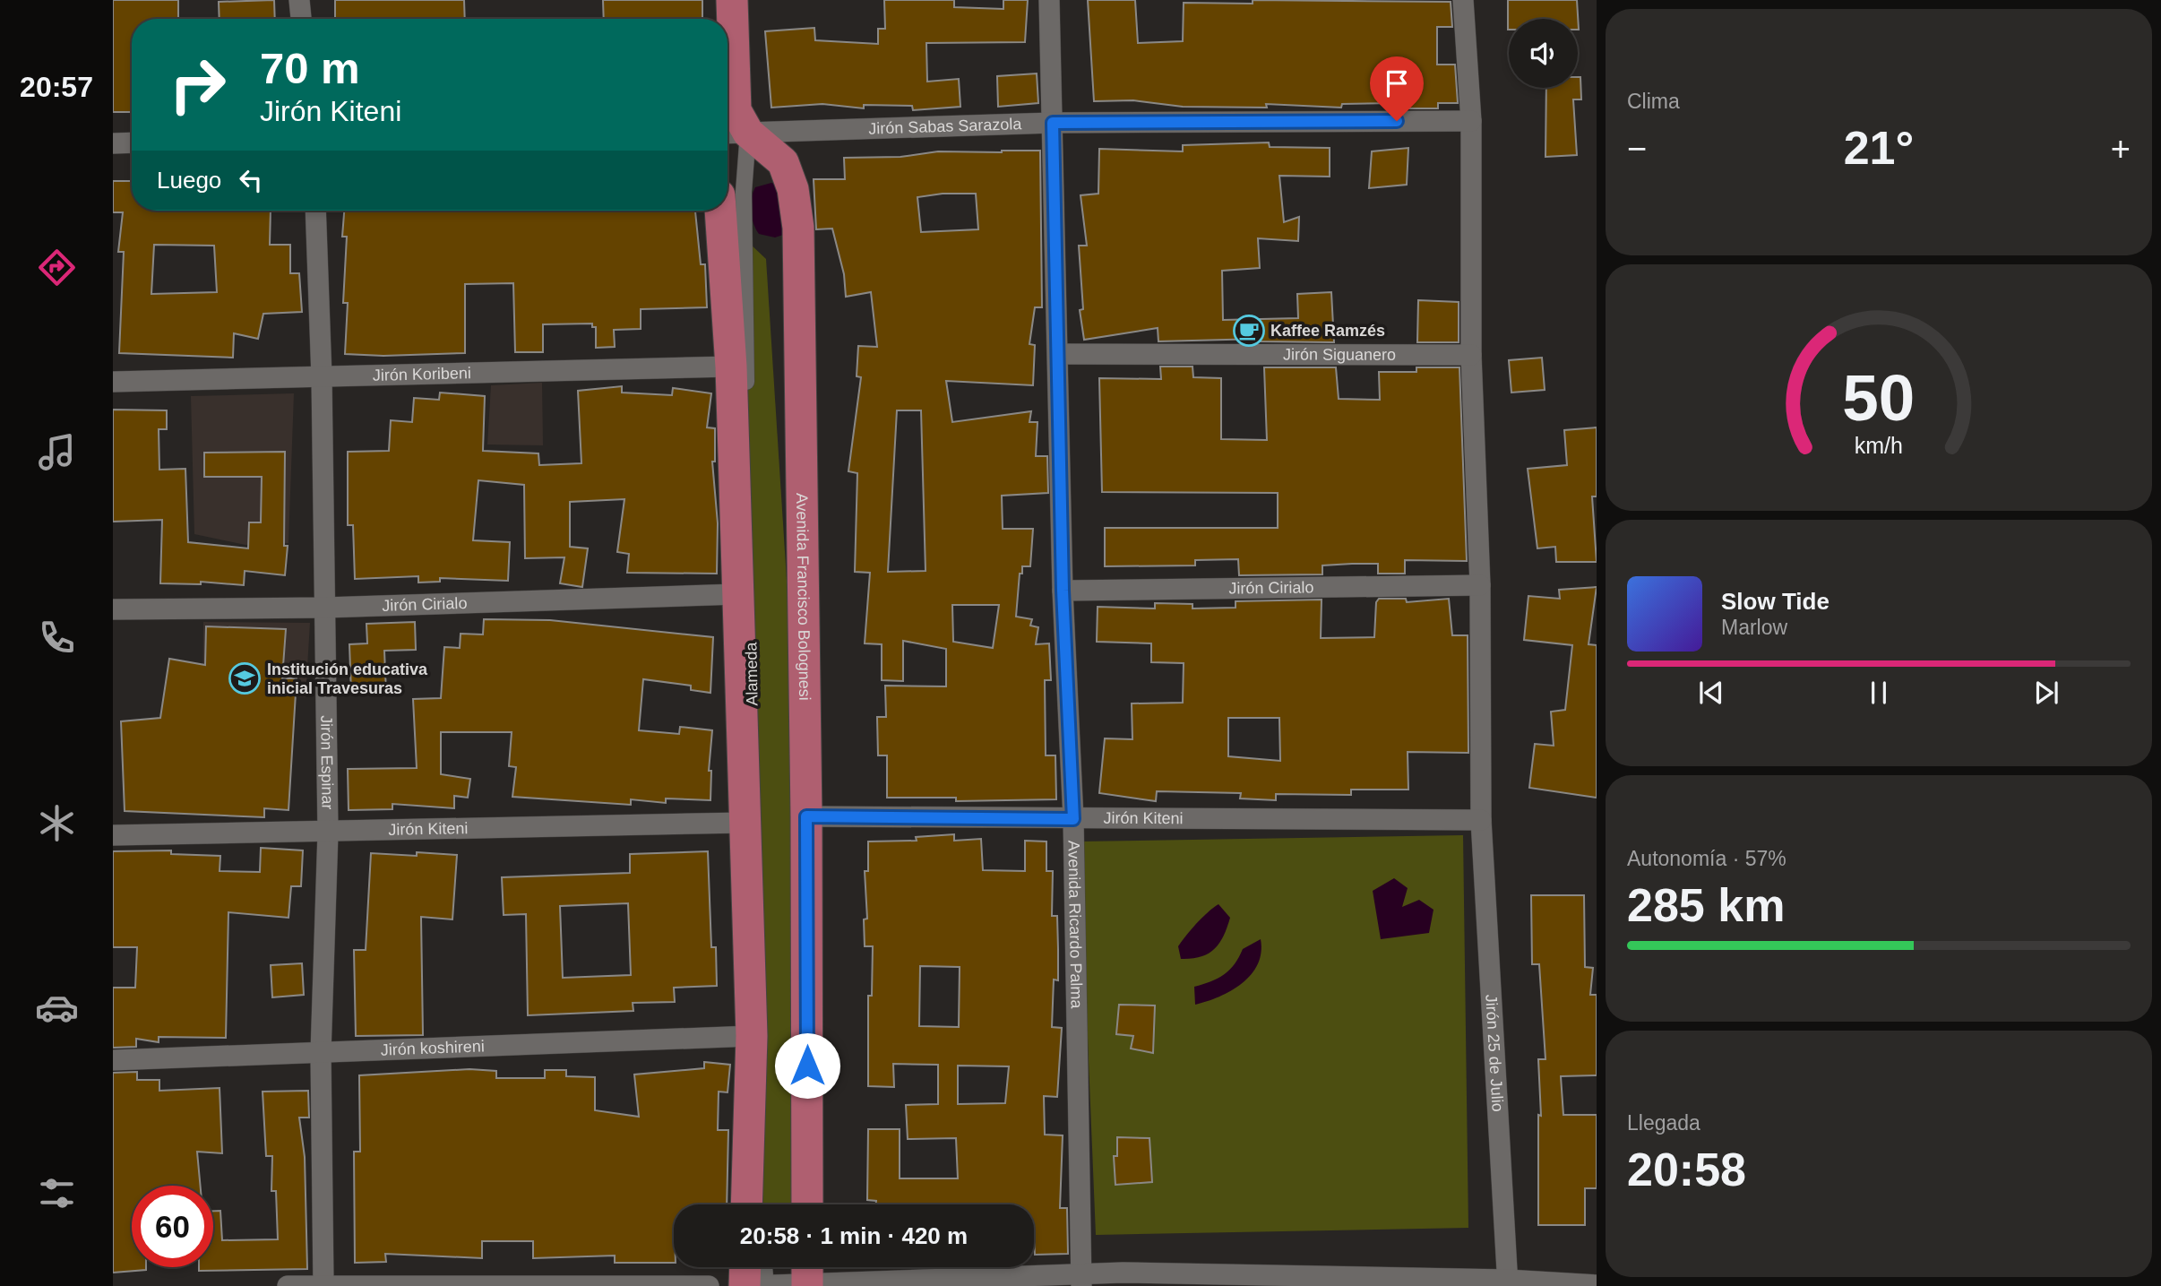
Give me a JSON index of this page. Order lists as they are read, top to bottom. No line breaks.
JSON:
{"streets":{"main road":["Avenida Francisco Bolognesi"],"street":["Jirón Sabas Sarazola","Jirón Siguanero","Jirón Koribeni","Jirón Cirialo","Alameda","Jirón Espinar","Jirón Kiteni","Avenida Ricardo Palma","Jirón koshireni","Jirón 25 de Julio"]},"crossings":[["Jirón Sabas Sarazola","Avenida Francisco Bolognesi"],["Jirón Sabas Sarazola","Alameda"],["Jirón Sabas Sarazola","Avenida Ricardo Palma"],["Jirón Sabas Sarazola","Jirón 25 de Julio"],["Jirón Siguanero","Avenida Ricardo Palma"],["Jirón Siguanero","Jirón 25 de Julio"],["Jirón Koribeni","Jirón Espinar"],["Jirón Cirialo","Jirón Espinar"],["Jirón Cirialo","Avenida Ricardo Palma"],["Jirón Cirialo","Jirón 25 de Julio"],["Avenida Francisco Bolognesi","Alameda"],["Avenida Francisco Bolognesi","Jirón Kiteni"],["Alameda","Jirón koshireni"],["Jirón Espinar","Jirón Kiteni"],["Jirón Espinar","Jirón koshireni"],["Jirón Kiteni","Avenida Ricardo Palma"],["Jirón Kiteni","Jirón 25 de Julio"]],"places":{"cafe":["Kaffee Ramzés"],"school or university":["Institución educativa inicial Travesuras"]},"page":{"tabs":"20:57","tile":["Clima",["Autonomía · 57%","285 km"],["Llegada","20:58"]],"turn":["70 m","Jirón Kiteni"],"heat":["−","21°","+"],"then":"Luego","song":["Slow Tide","Marlow"],"limit":"60","trip":"20:58 · 1 min · 420 m","gauge":["50","km/h"]}}
